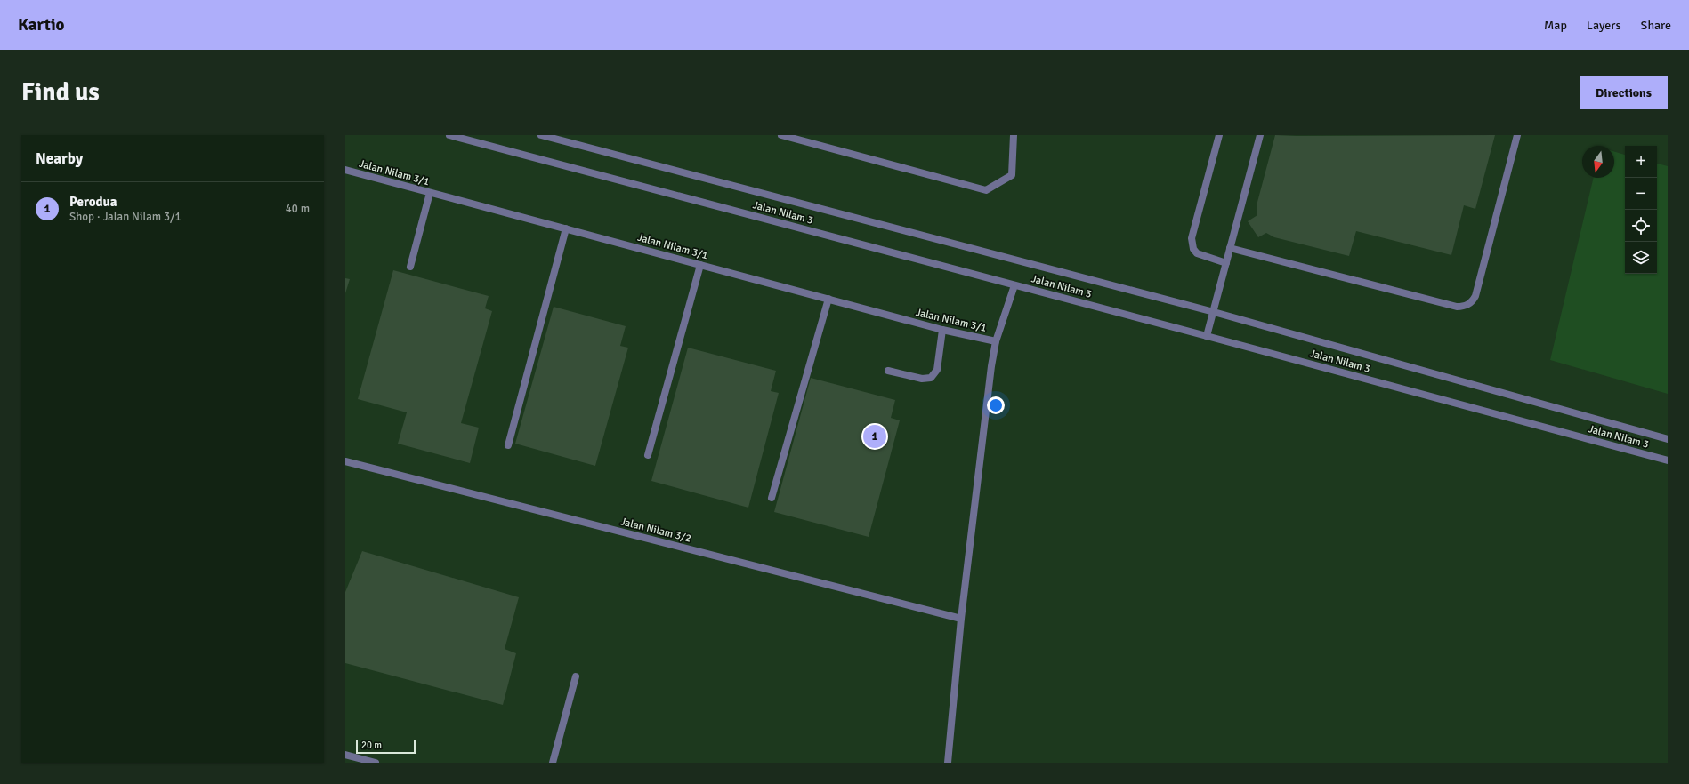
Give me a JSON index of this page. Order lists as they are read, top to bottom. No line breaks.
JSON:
{"streets":{"street":["Jalan Nilam 3/1","Jalan Nilam 3","Jalan Nilam 3/2"]},"scale_bar":"20 m","north":"bottom","page":{"header":"Kartio","nav":["Map","Layers","Share"],"buttons":"Directions","title":"Find us","heading":"Nearby","map_buttons":["+","−"],"list":[{"mark":"1","name":"Perodua","note":"Shop · Jalan Nilam 3/1","value":"40 m"}],"pins":"1","scale":"20 m"}}
